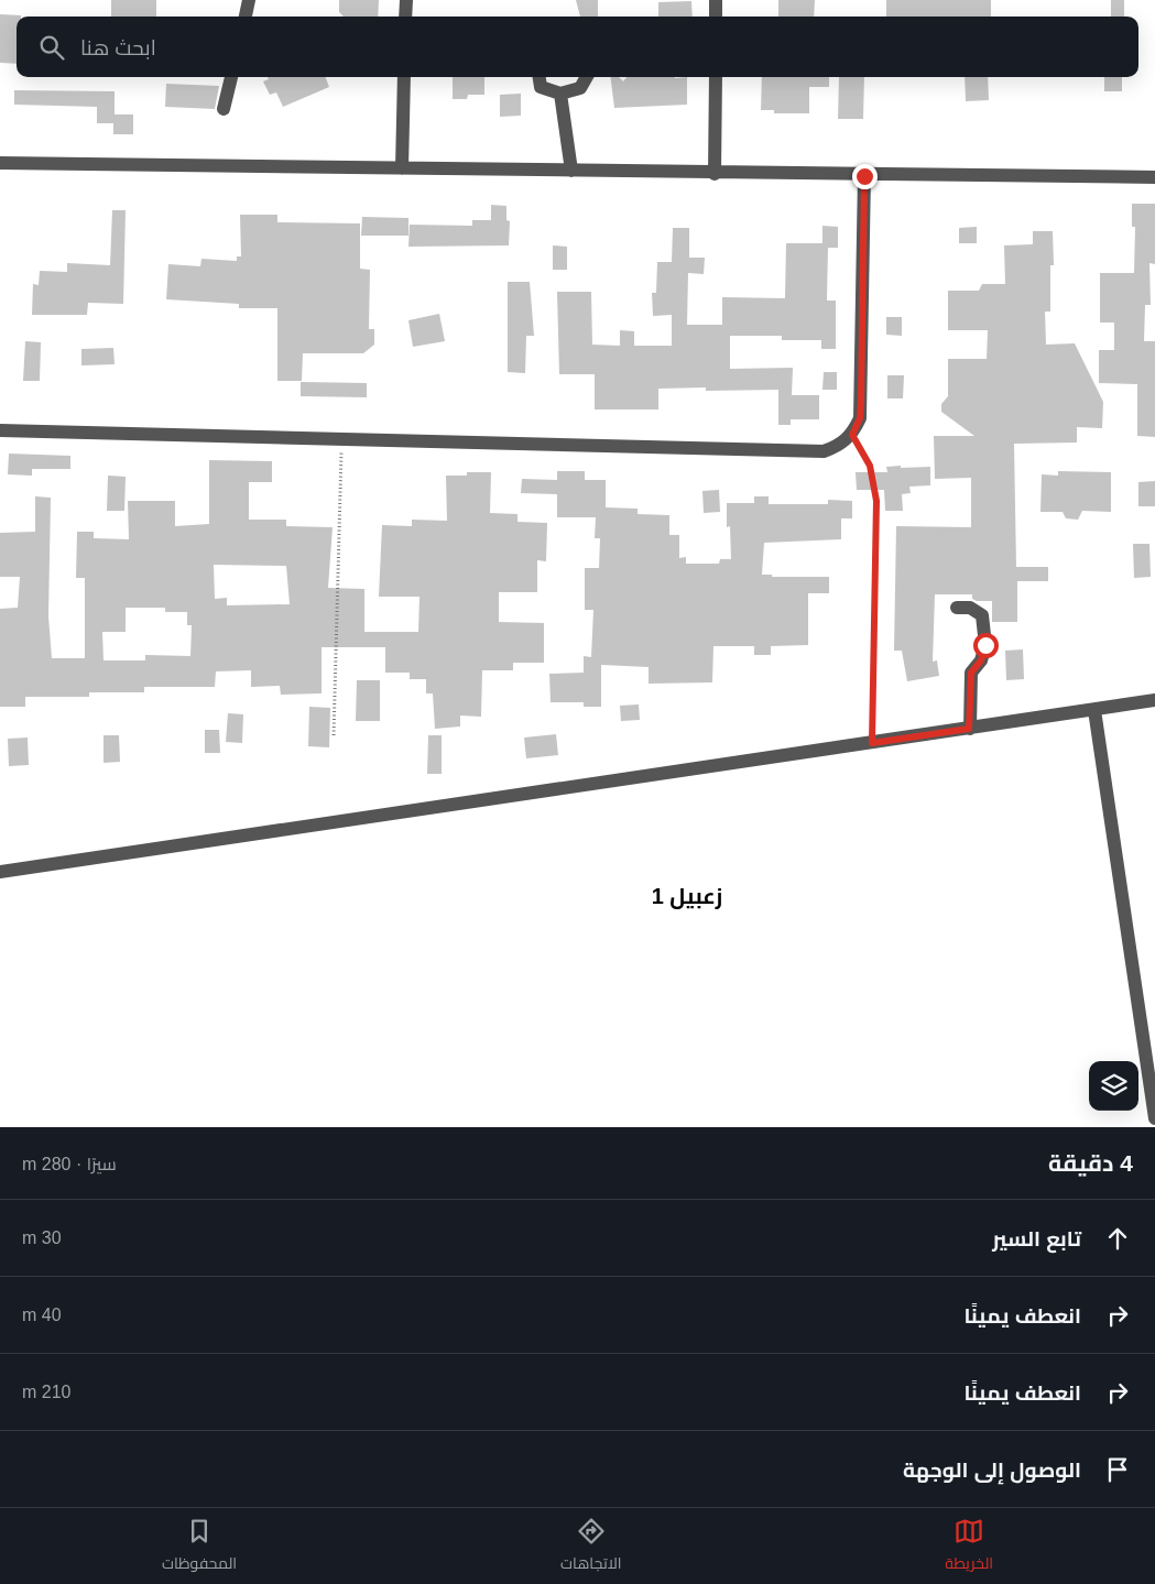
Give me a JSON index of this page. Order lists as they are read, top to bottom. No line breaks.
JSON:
{"districts":["زعبيل 1"],"page":{"search":"ابحث هنا","heading":["4 دقيقة","سيرًا · 280 m"],"list":[["تابع السير","30 m"],["انعطف يمينًا","40 m"],["انعطف يمينًا","210 m"],"الوصول إلى الوجهة"],"nav":["الخريطة","الاتجاهات","المحفوظات"]}}
